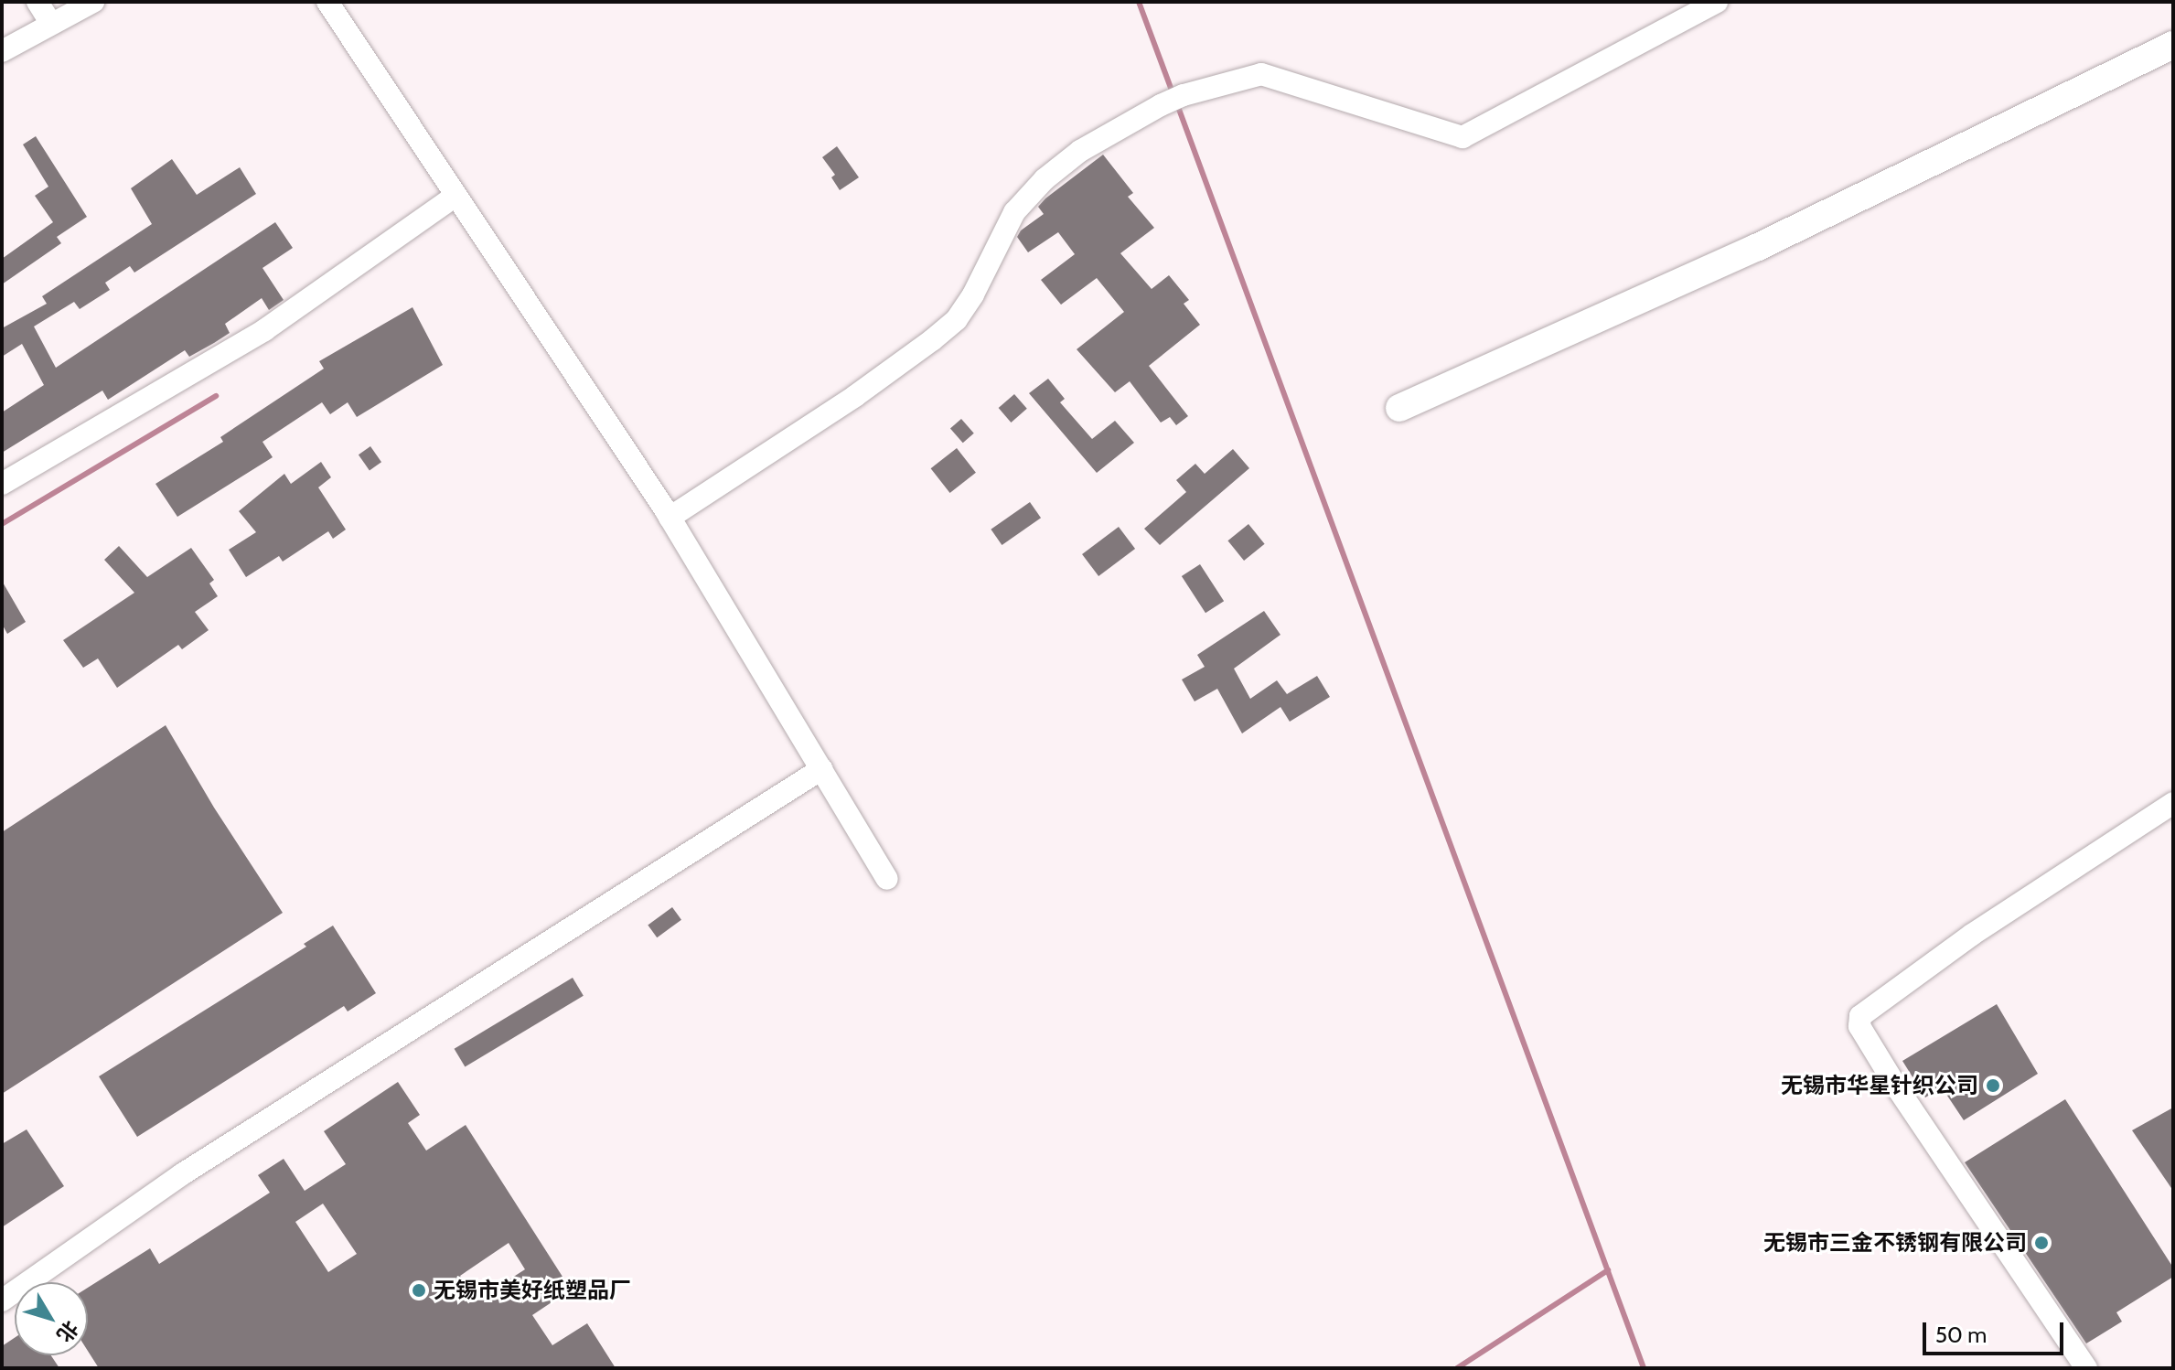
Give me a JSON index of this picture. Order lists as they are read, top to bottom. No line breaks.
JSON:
{"places":["无锡市华星针织公司","无锡市三金不锈钢有限公司","无锡市美好纸塑品厂"],"scale_bar":"50 m","north":"bottom right"}
